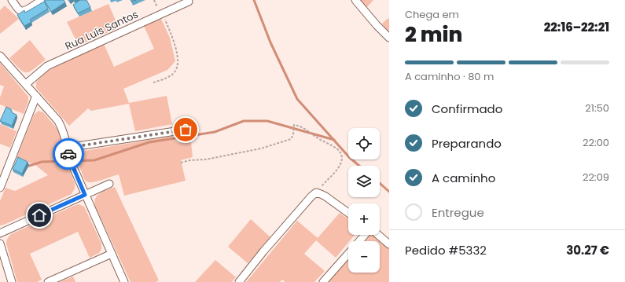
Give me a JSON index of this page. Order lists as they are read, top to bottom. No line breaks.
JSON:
{"streets":{"street":["Rua Luís Santos"]},"page":{"heading":["2 min","Chega em","22:16–22:21"],"panel":["Pedido #5332","30.27 €"],"bar":"A caminho · 80 m","list":[["Confirmado","21:50"],["Preparando","22:00"],["A caminho","22:09"],"Entregue"],"map_buttons":["+","−"]}}
